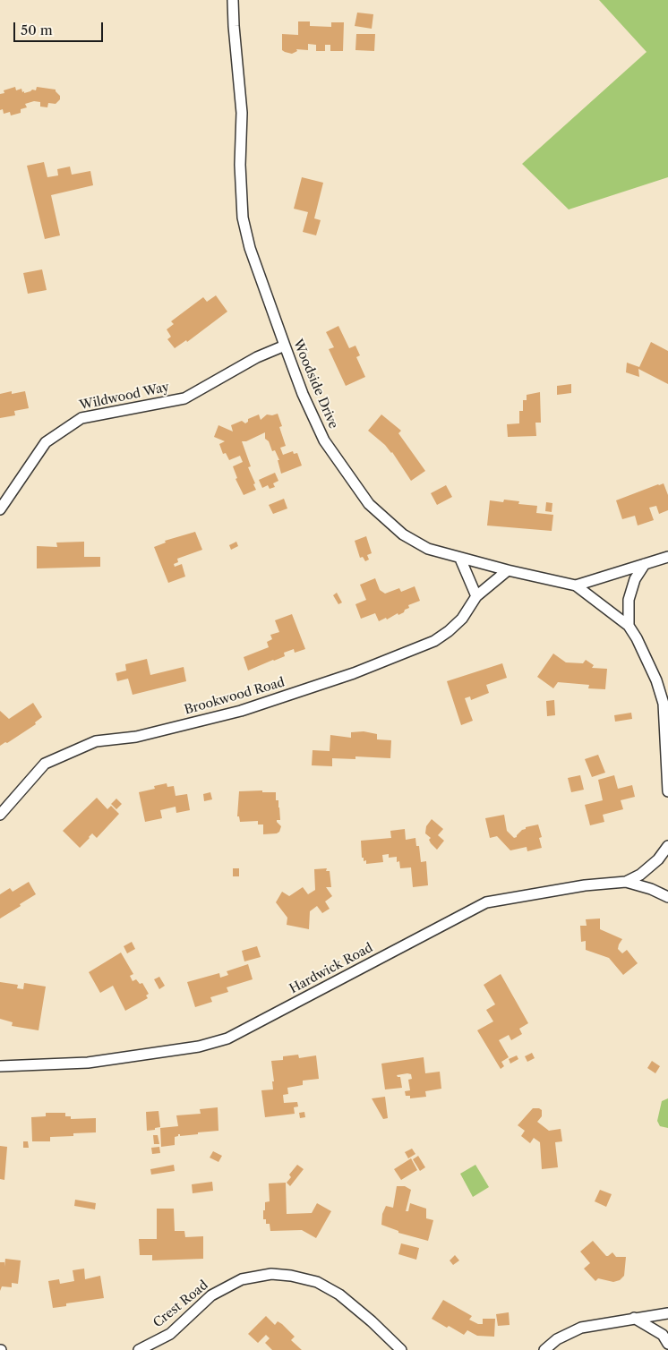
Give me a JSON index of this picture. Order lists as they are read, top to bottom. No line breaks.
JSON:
{"streets":{"street":["Woodside Drive","Wildwood Way","Brookwood Road","Hardwick Road","Crest Road"]},"crossings":[["Woodside Drive","Wildwood Way"],["Woodside Drive","Brookwood Road"]],"scale_bar":"50 m"}
